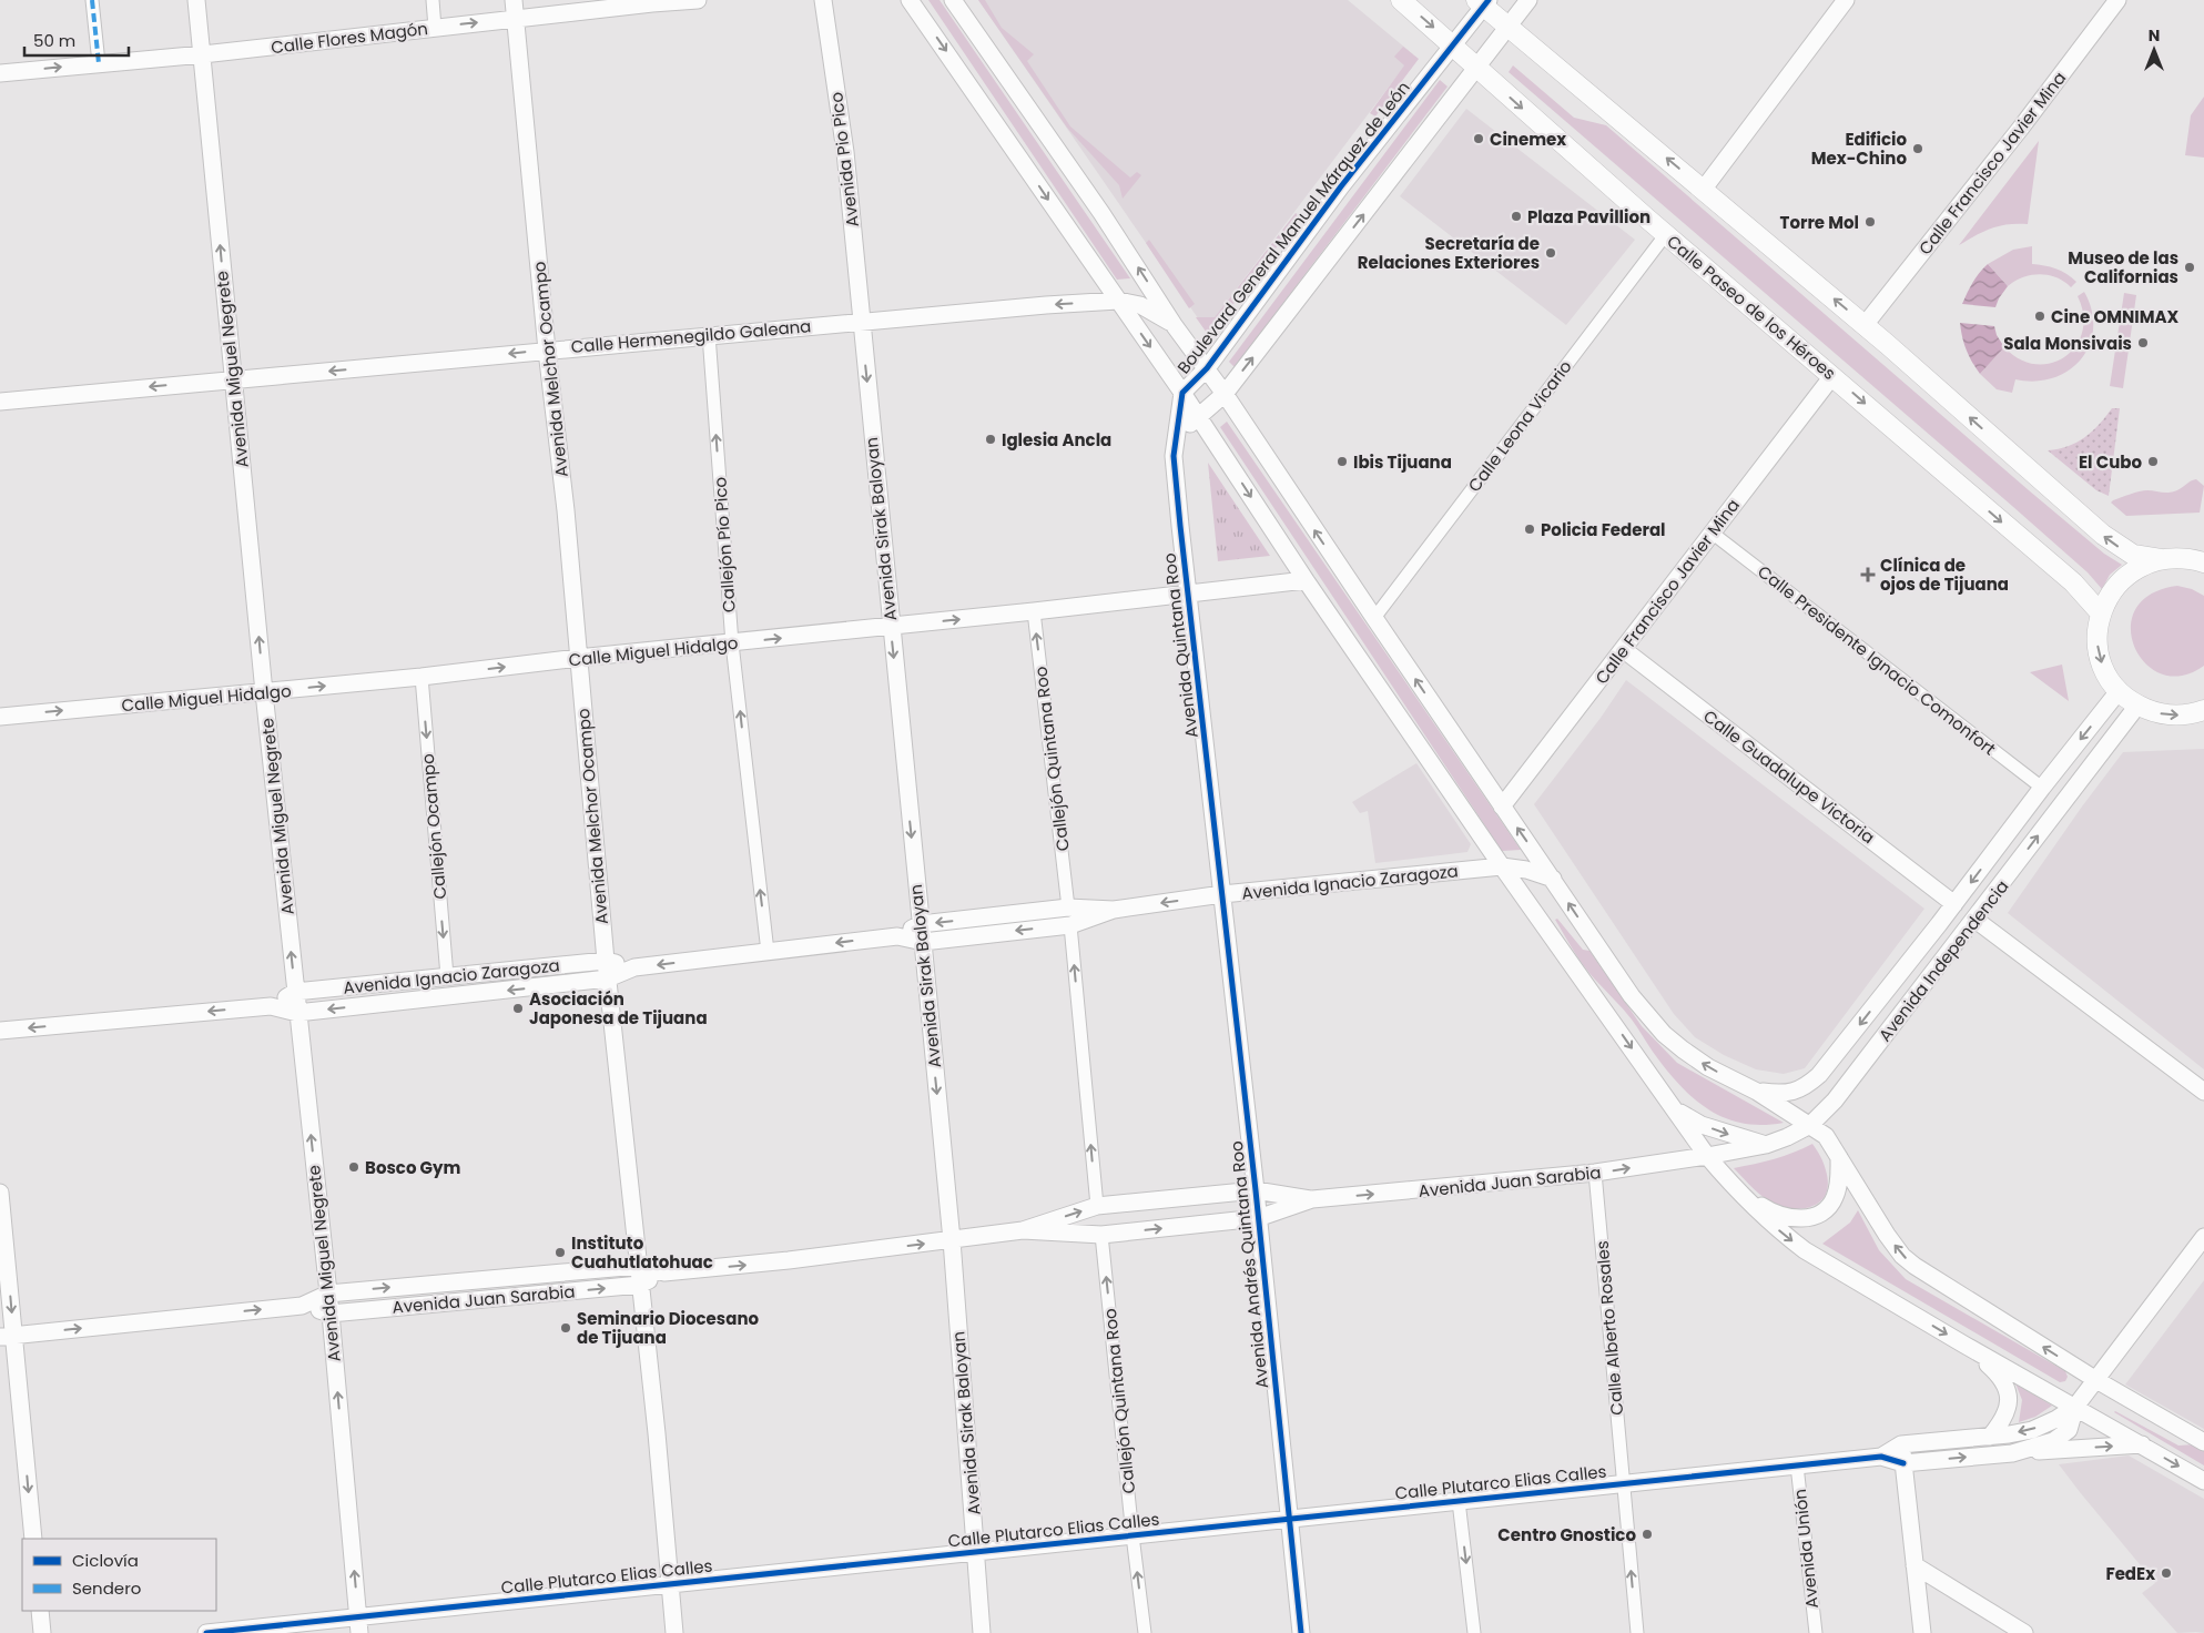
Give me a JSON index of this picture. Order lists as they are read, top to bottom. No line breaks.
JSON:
{"streets":{"main road":["Calle Paseo de los Héroes"],"street":["Calle Flores Magón","Avenida Pio Pico","Calle Francisco Javier Mina","Boulevard General Manuel Márquez de León","Calle Hermenegildo Galeana","Avenida Miguel Negrete","Avenida Melchor Ocampo","Calle Leona Vicario","Avenida Sirak Baloyan","Callejón Pío Pico","Avenida Quintana Roo","Calle Miguel Hidalgo","Calle Presidente Ignacio Comonfort","Callejón Quintana Roo","Calle Guadalupe Victoria","Callejón Ocampo","Avenida Ignacio Zaragoza","Avenida Independencia","Avenida Juan Sarabia","Avenida Andrés Quintana Roo","Calle Alberto Rosales","Calle Plutarco Elias Calles","Avenida Unión"]},"crossings":[["Calle Flores Magón","Avenida Miguel Negrete"],["Calle Flores Magón","Avenida Melchor Ocampo"],["Avenida Pio Pico","Calle Hermenegildo Galeana"],["Avenida Pio Pico","Avenida Sirak Baloyan"],["Calle Francisco Javier Mina","Calle Paseo de los Héroes"],["Calle Francisco Javier Mina","Calle Presidente Ignacio Comonfort"],["Calle Francisco Javier Mina","Calle Guadalupe Victoria"],["Boulevard General Manuel Márquez de León","Calle Paseo de los Héroes"],["Boulevard General Manuel Márquez de León","Avenida Quintana Roo"],["Calle Paseo de los Héroes","Calle Leona Vicario"],["Calle Hermenegildo Galeana","Avenida Miguel Negrete"],["Calle Hermenegildo Galeana","Avenida Melchor Ocampo"],["Calle Hermenegildo Galeana","Avenida Sirak Baloyan"],["Calle Hermenegildo Galeana","Callejón Pío Pico"],["Avenida Miguel Negrete","Calle Miguel Hidalgo"],["Avenida Miguel Negrete","Avenida Ignacio Zaragoza"],["Avenida Miguel Negrete","Avenida Juan Sarabia"],["Avenida Miguel Negrete","Calle Plutarco Elias Calles"],["Avenida Melchor Ocampo","Calle Miguel Hidalgo"],["Avenida Melchor Ocampo","Avenida Ignacio Zaragoza"],["Avenida Melchor Ocampo","Avenida Juan Sarabia"],["Avenida Melchor Ocampo","Calle Plutarco Elias Calles"],["Avenida Sirak Baloyan","Calle Miguel Hidalgo"],["Avenida Sirak Baloyan","Avenida Ignacio Zaragoza"],["Avenida Sirak Baloyan","Avenida Juan Sarabia"],["Avenida Sirak Baloyan","Calle Plutarco Elias Calles"],["Callejón Pío Pico","Calle Miguel Hidalgo"],["Callejón Pío Pico","Avenida Ignacio Zaragoza"],["Avenida Quintana Roo","Calle Miguel Hidalgo"],["Avenida Quintana Roo","Avenida Ignacio Zaragoza"],["Avenida Quintana Roo","Avenida Andrés Quintana Roo"],["Calle Miguel Hidalgo","Callejón Quintana Roo"],["Calle Miguel Hidalgo","Callejón Ocampo"],["Calle Presidente Ignacio Comonfort","Avenida Independencia"],["Callejón Quintana Roo","Avenida Ignacio Zaragoza"],["Callejón Quintana Roo","Avenida Juan Sarabia"],["Callejón Quintana Roo","Calle Plutarco Elias Calles"],["Calle Guadalupe Victoria","Avenida Independencia"],["Callejón Ocampo","Avenida Ignacio Zaragoza"],["Avenida Ignacio Zaragoza","Avenida Andrés Quintana Roo"],["Avenida Independencia","Avenida Juan Sarabia"],["Avenida Juan Sarabia","Avenida Andrés Quintana Roo"],["Avenida Juan Sarabia","Calle Alberto Rosales"],["Avenida Andrés Quintana Roo","Calle Plutarco Elias Calles"],["Calle Alberto Rosales","Calle Plutarco Elias Calles"],["Calle Plutarco Elias Calles","Avenida Unión"]],"one_way":["Calle Hermenegildo Galeana","Avenida Miguel Negrete","Callejón Pío Pico","Calle Miguel Hidalgo","Callejón Quintana Roo","Callejón Ocampo","Avenida Ignacio Zaragoza","Avenida Juan Sarabia"],"places":{"other":["Cinemex","Edificio Mex-Chino","Plaza Pavillion","Torre Mol","Secretaría de Relaciones Exteriores","Museo de las Californias","Cine OMNIMAX","Sala Monsivais","Iglesia Ancla","Ibis Tijuana","El Cubo","Policia Federal","Asociación Japonesa de Tijuana","Bosco Gym","Instituto Cuahutlatohuac","Seminario Diocesano de Tijuana","Centro Gnostico","FedEx"],"health":["Clínica de ojos de Tijuana"]},"legend":["Ciclovía","Sendero"],"scale_bar":"50 m","north":"top"}
